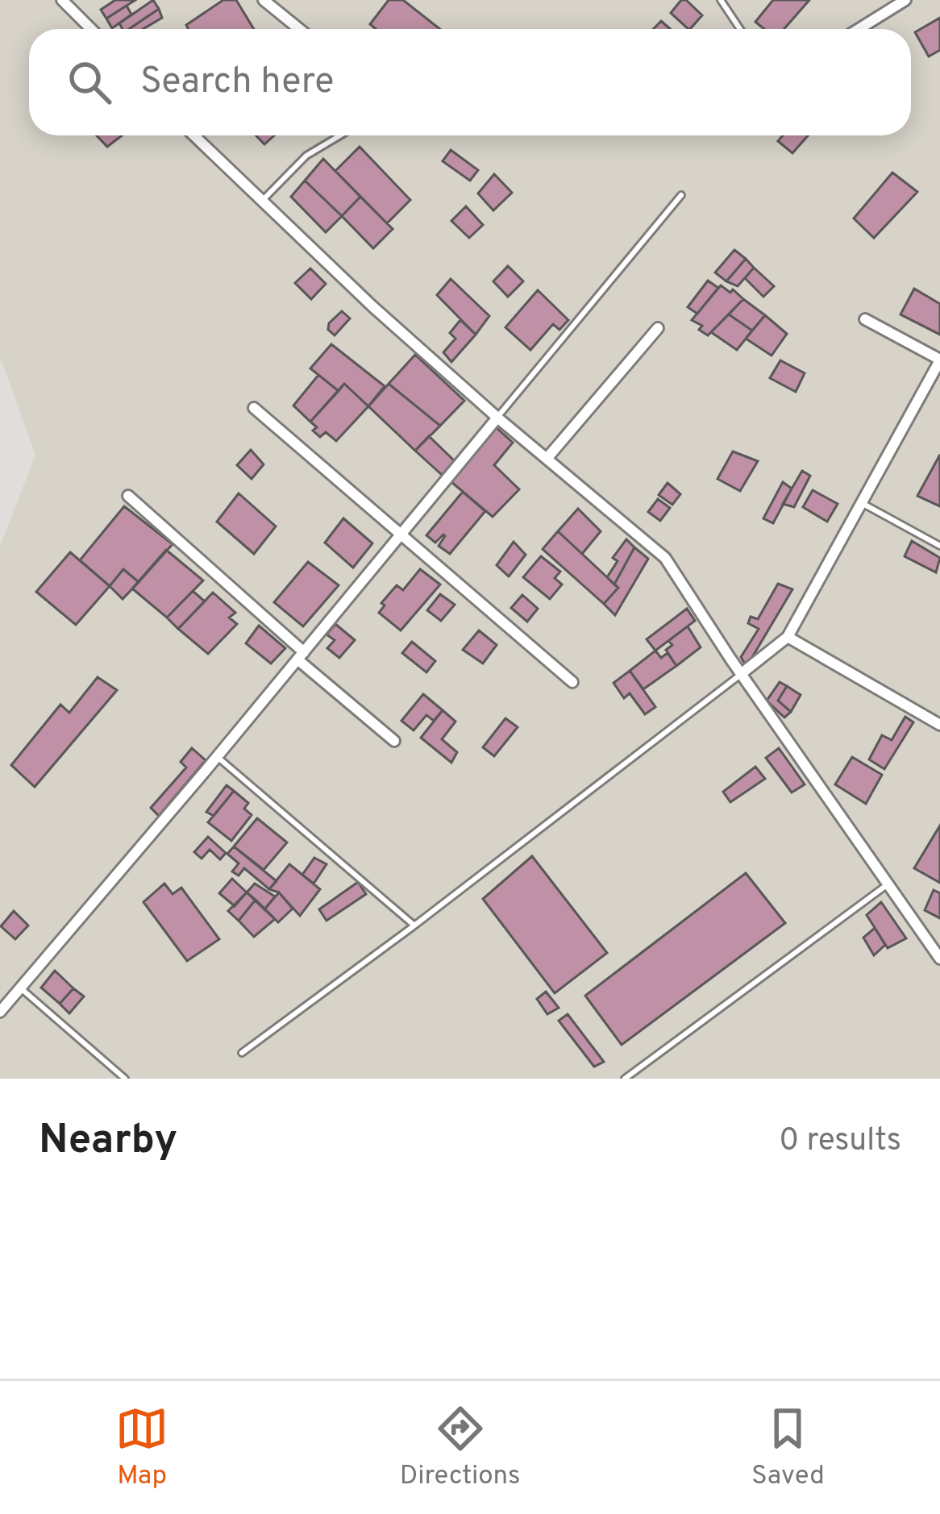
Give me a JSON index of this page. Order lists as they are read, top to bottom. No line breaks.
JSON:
{"page":{"search":"Search here","heading":["Nearby","0 results"],"nav":["Map","Directions","Saved"]}}
